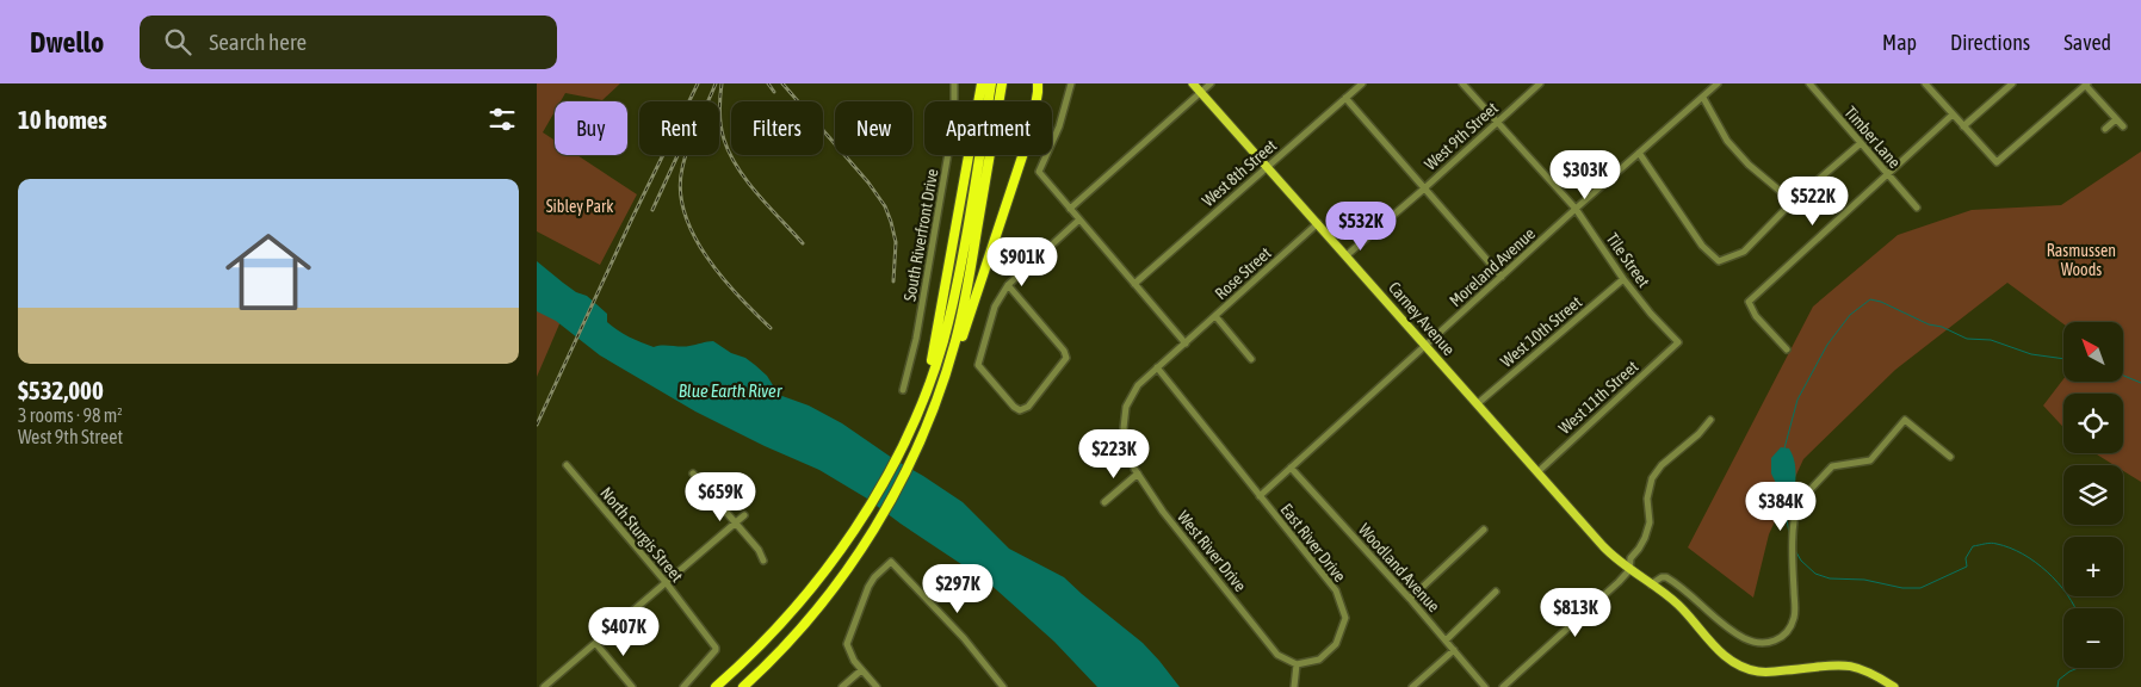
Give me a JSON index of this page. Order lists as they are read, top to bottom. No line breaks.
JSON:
{"streets":{"main road":["Carney Avenue"],"street":["West 9th Street","Timber Lane","West 8th Street","South Riverfront Drive","Tile Street","Moreland Avenue","Rose Street","West 10th Street","West 11th Street","North Sturgis Street","East River Drive","West River Drive","Woodland Avenue"]},"crossings":[["West 9th Street","Tile Street"],["West 9th Street","Carney Avenue"],["West 8th Street","Carney Avenue"],["Tile Street","Moreland Avenue"],["Tile Street","West 10th Street"],["Tile Street","West 11th Street"],["Moreland Avenue","Carney Avenue"],["Moreland Avenue","East River Drive"],["Moreland Avenue","Woodland Avenue"],["Rose Street","Carney Avenue"],["Rose Street","West River Drive"],["Carney Avenue","West 10th Street"],["Carney Avenue","West 11th Street"],["East River Drive","West River Drive"]],"water":["Blue Earth River"],"parks":["Sibley Park","Rasmussen Woods"],"north":"top left","page":{"header":"Dwello","search":"Search here","nav":["Map","Directions","Saved"],"heading":"10 homes","chip":["Buy","Rent","Filters","New","Apartment"],"price":["$303K","$522K","$532K","$901K","$223K","$659K","$384K","$297K","$813K","$407K"],"list":[{"name":"$532,000","note":"3 rooms · 98 m² · West 9th Street"}],"map_buttons":["+","−"]}}
